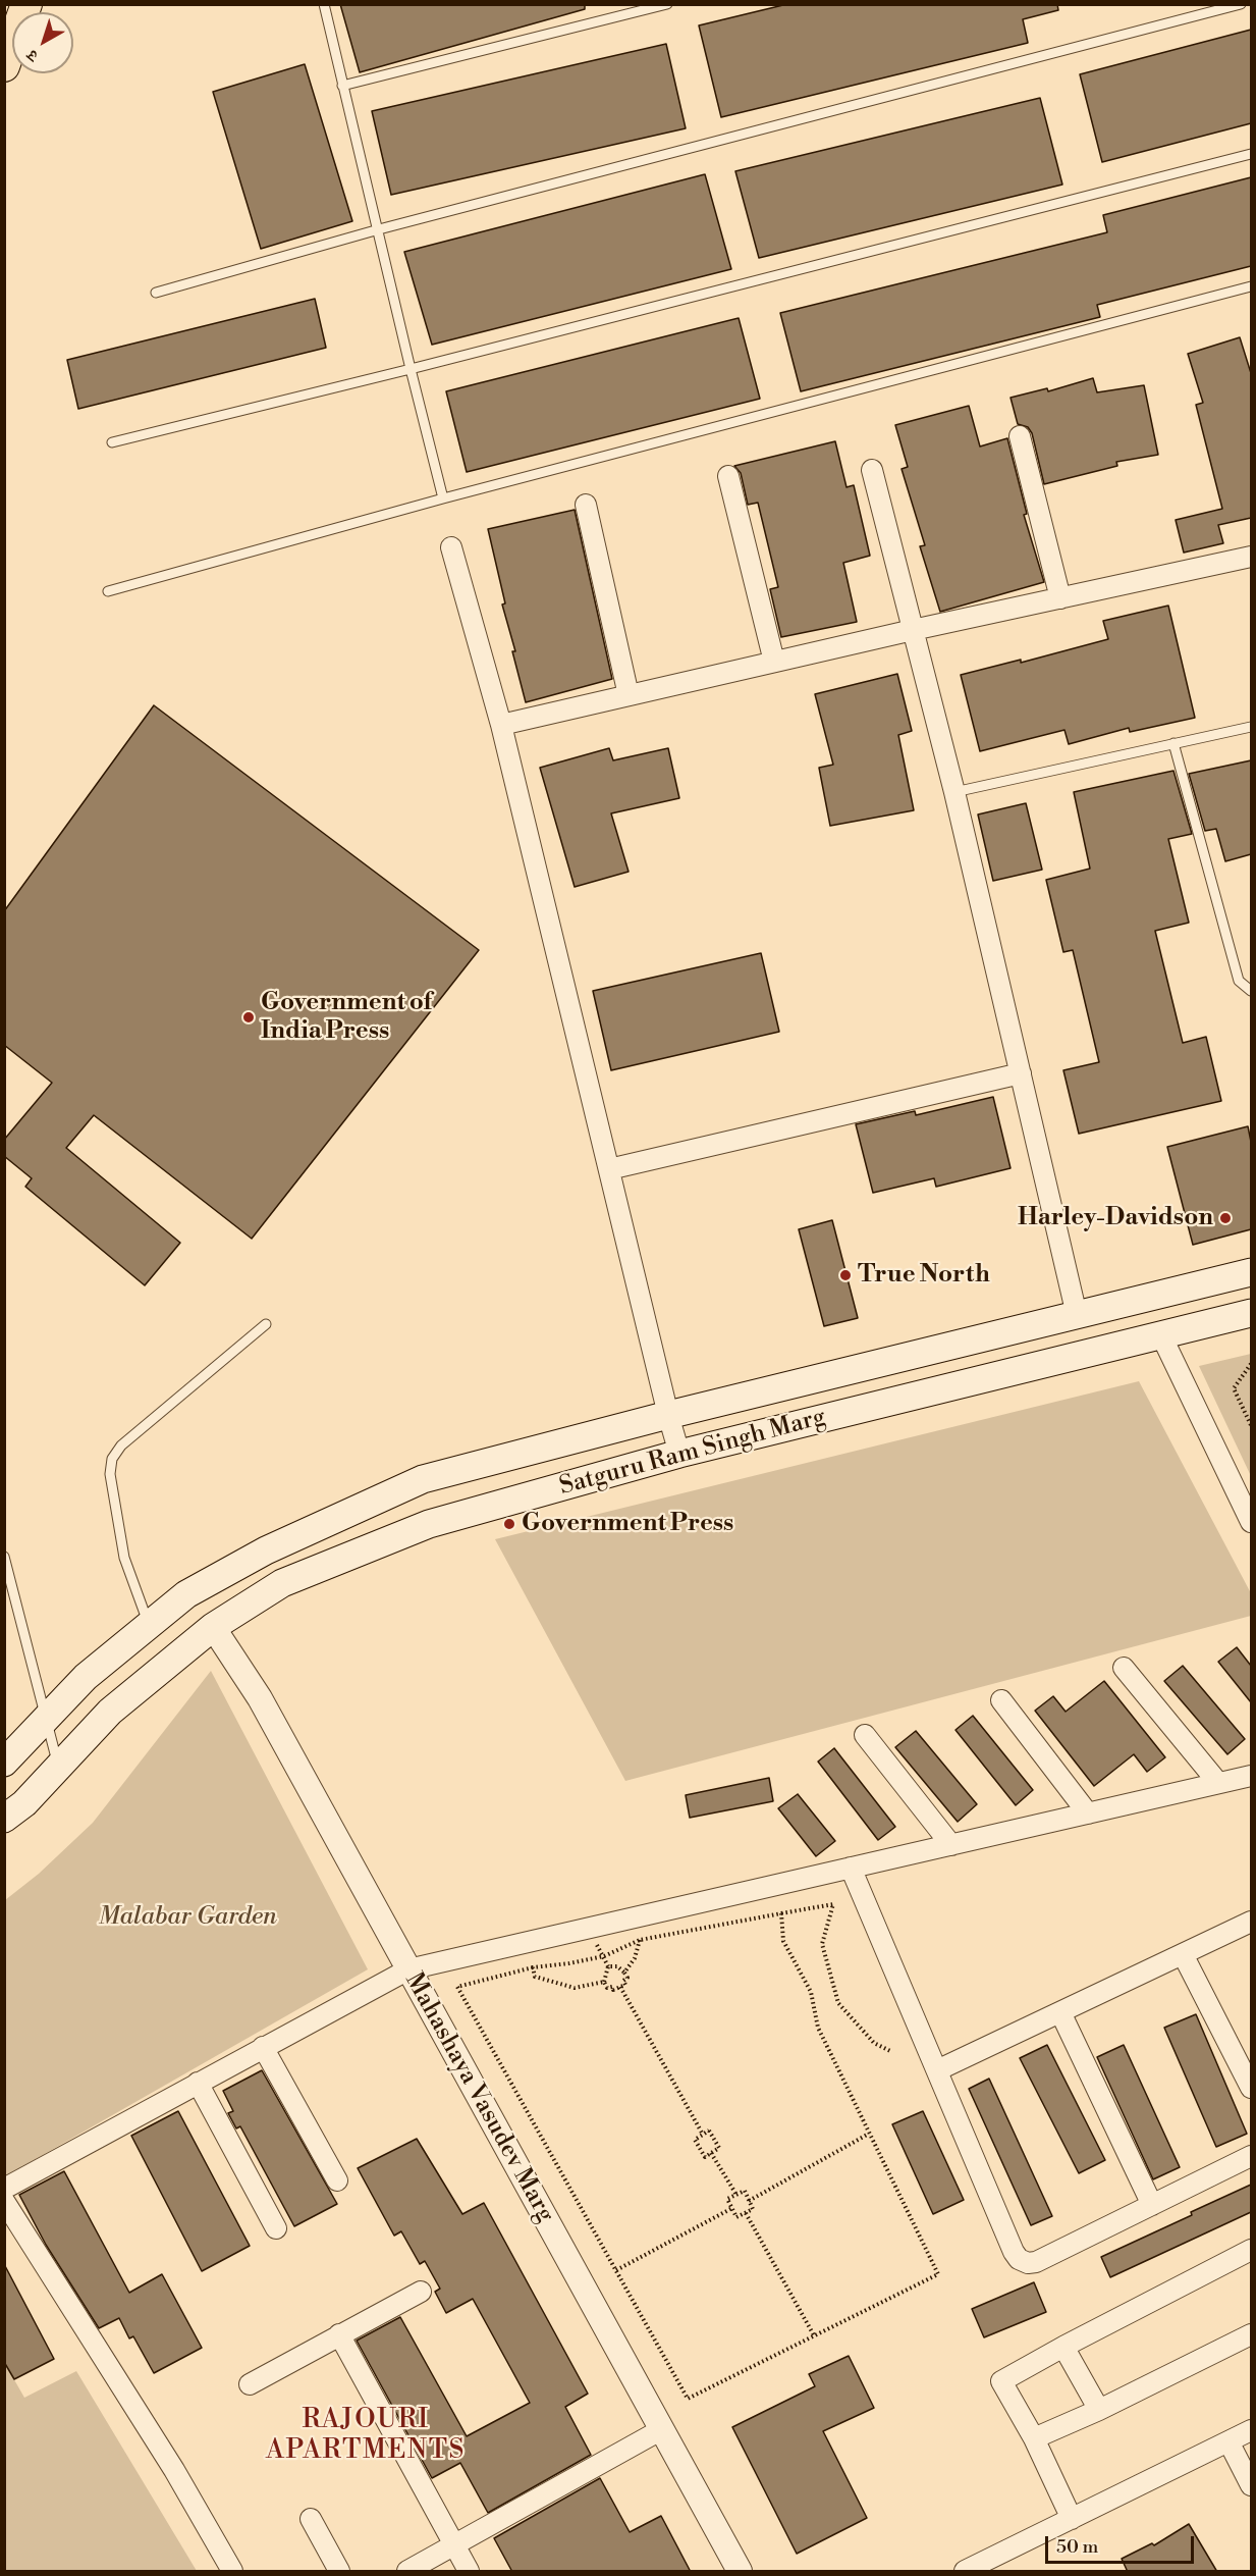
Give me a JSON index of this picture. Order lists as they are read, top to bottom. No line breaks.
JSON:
{"streets":{"main road":["Satguru Ram Singh Marg"],"street":["Mahashaya Vasudev Marg"]},"crossings":[["Satguru Ram Singh Marg","Mahashaya Vasudev Marg"]],"districts":["RAJOURI APARTMENTS"],"parks":["Malabar Garden"],"places":["Government of India Press","Harley-Davidson","True North","Government Press"],"scale_bar":"50 m","north":"bottom left"}
